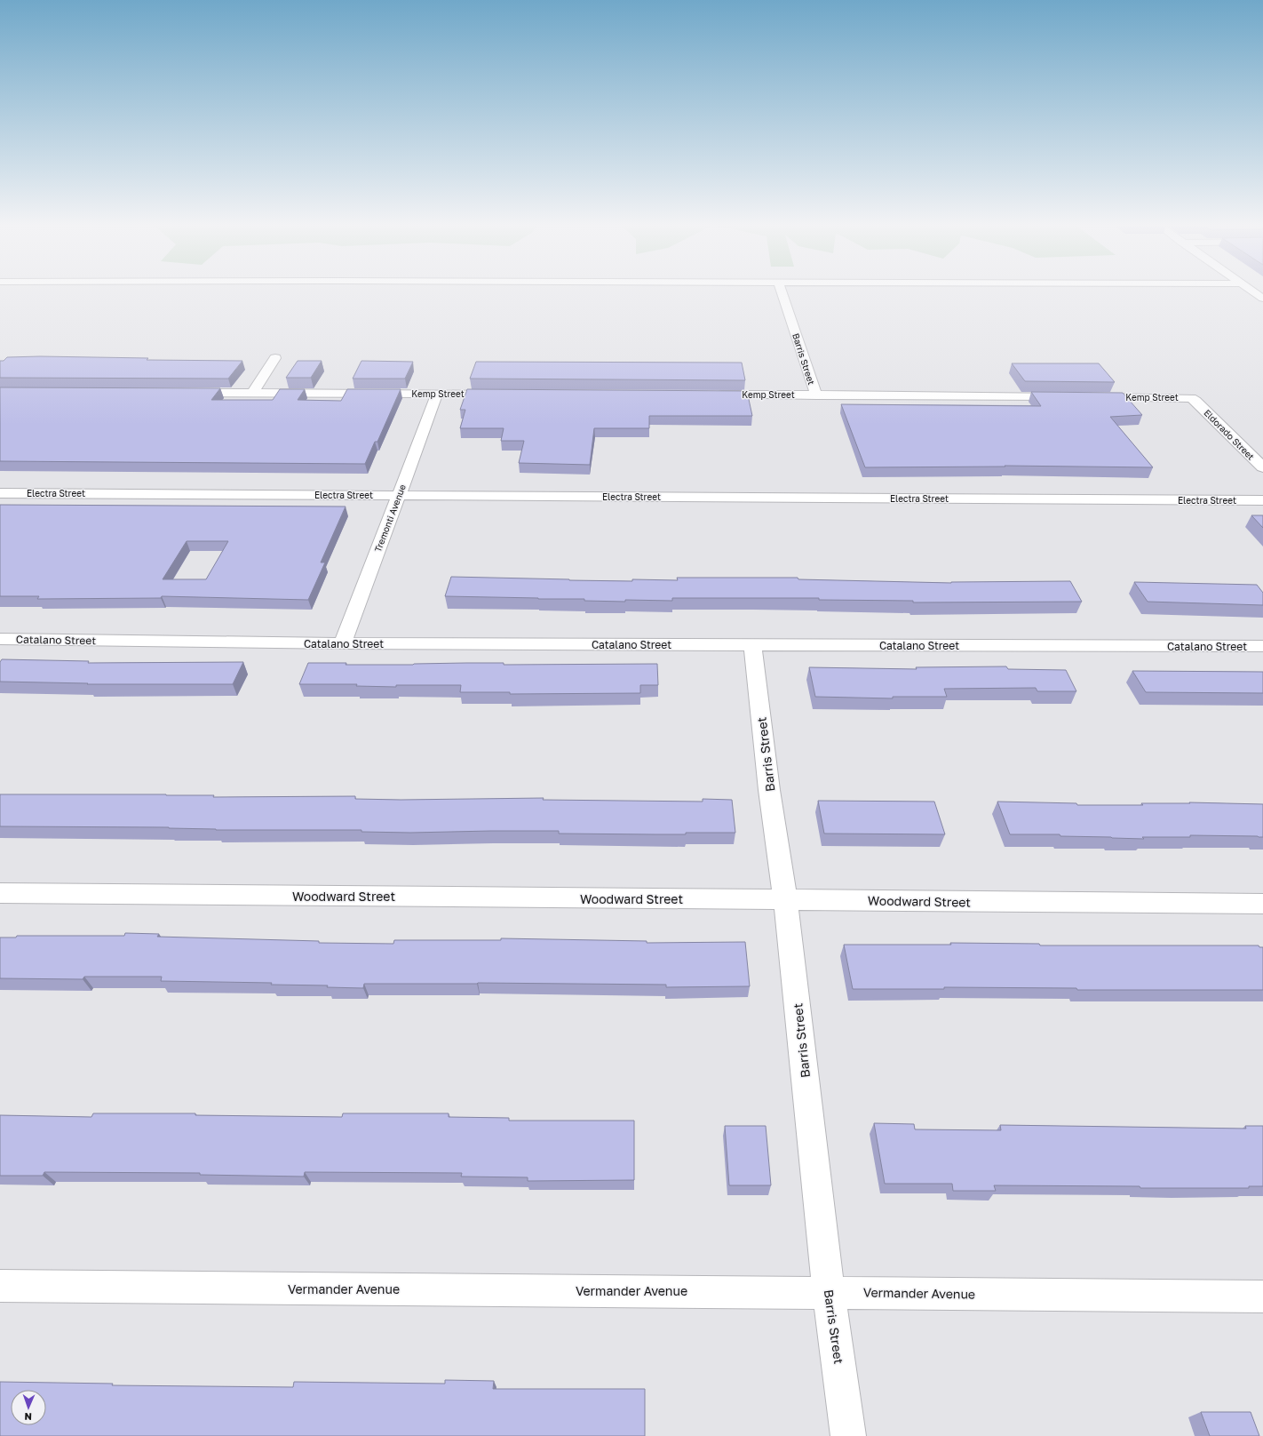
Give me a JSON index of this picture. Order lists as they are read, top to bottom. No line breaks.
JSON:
{"streets":{"street":["Barris Street","Kemp Street","Eldorado Street","Electra Street","Tremonti Avenue","Catalano Street","Woodward Street","Vermander Avenue"]},"crossings":[["Barris Street","Kemp Street"],["Barris Street","Catalano Street"],["Barris Street","Woodward Street"],["Barris Street","Vermander Avenue"],["Kemp Street","Eldorado Street"],["Kemp Street","Tremonti Avenue"],["Electra Street","Tremonti Avenue"],["Tremonti Avenue","Catalano Street"]],"north":"bottom"}
